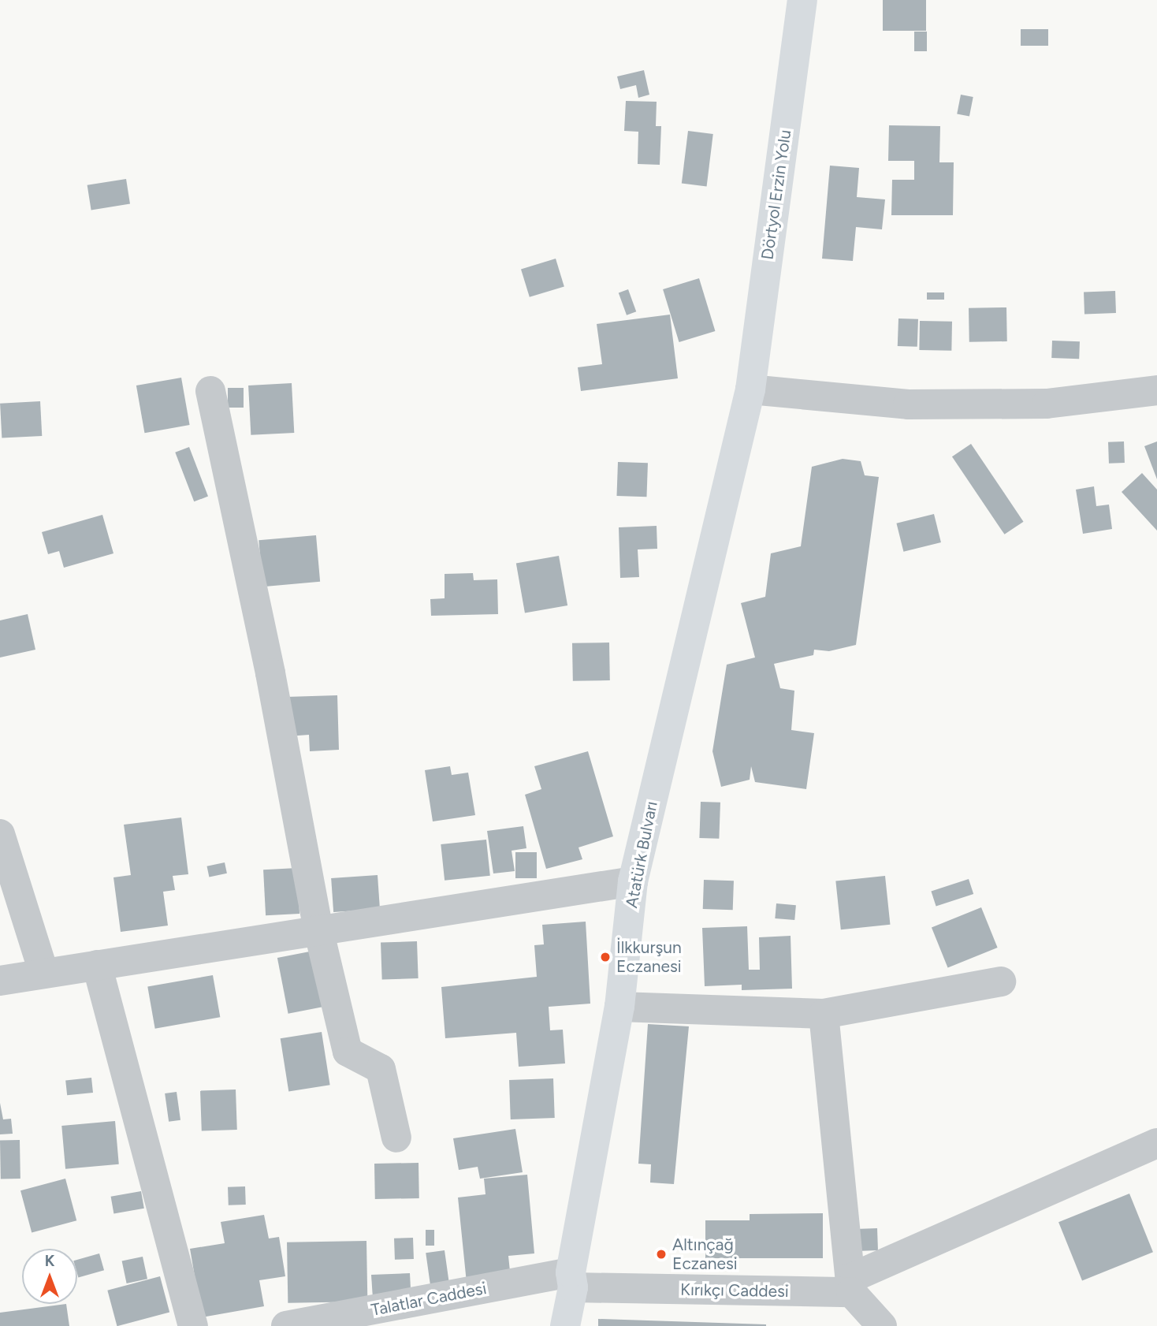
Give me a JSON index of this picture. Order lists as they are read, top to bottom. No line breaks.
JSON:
{"streets":{"main road":["Dörtyol Erzin Yolu","Atatürk Bulvarı"],"street":["Kırıkçı Caddesi","Talatlar Caddesi"]},"crossings":[["Dörtyol Erzin Yolu","Atatürk Bulvarı"],["Atatürk Bulvarı","Kırıkçı Caddesi"],["Atatürk Bulvarı","Talatlar Caddesi"],["Kırıkçı Caddesi","Talatlar Caddesi"]],"places":["İlkkurşun Eczanesi","Altınçağ Eczanesi"],"north":"top"}
